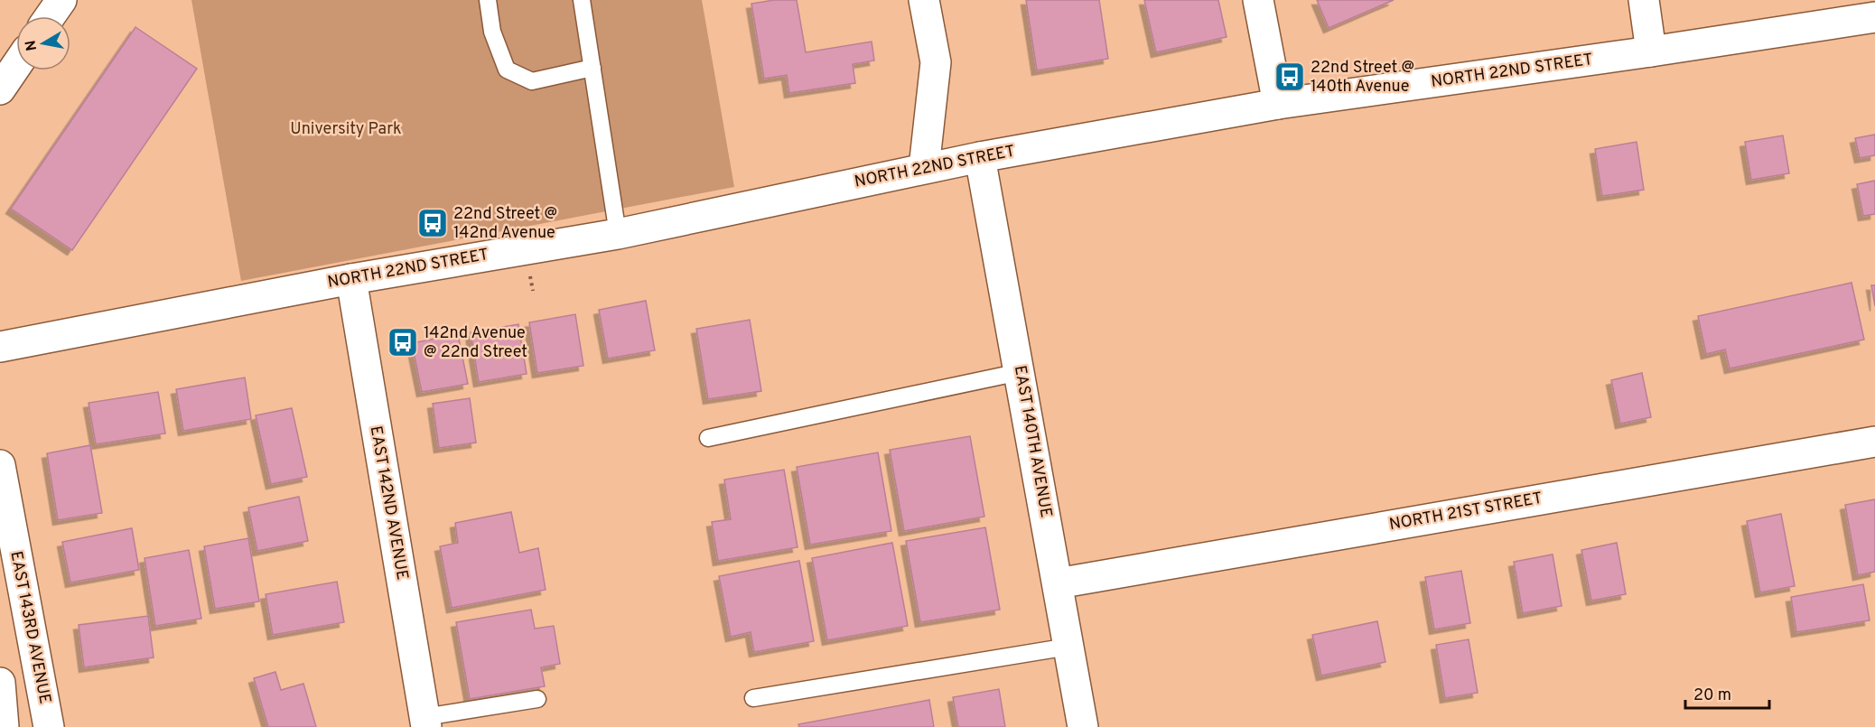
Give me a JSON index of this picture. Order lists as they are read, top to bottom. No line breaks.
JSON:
{"streets":{"street":["NORTH 22ND STREET","EAST 140TH AVENUE","EAST 142ND AVENUE","NORTH 21ST STREET","EAST 143RD AVENUE"]},"crossings":[["NORTH 22ND STREET","EAST 140TH AVENUE"],["NORTH 22ND STREET","EAST 142ND AVENUE"],["EAST 140TH AVENUE","NORTH 21ST STREET"]],"parks":["University Park"],"places":{"bus stop":["22nd Street @ 140th Avenue","22nd Street @ 142nd Avenue","142nd Avenue @ 22nd Street"]},"scale_bar":"20 m","north":"left"}
